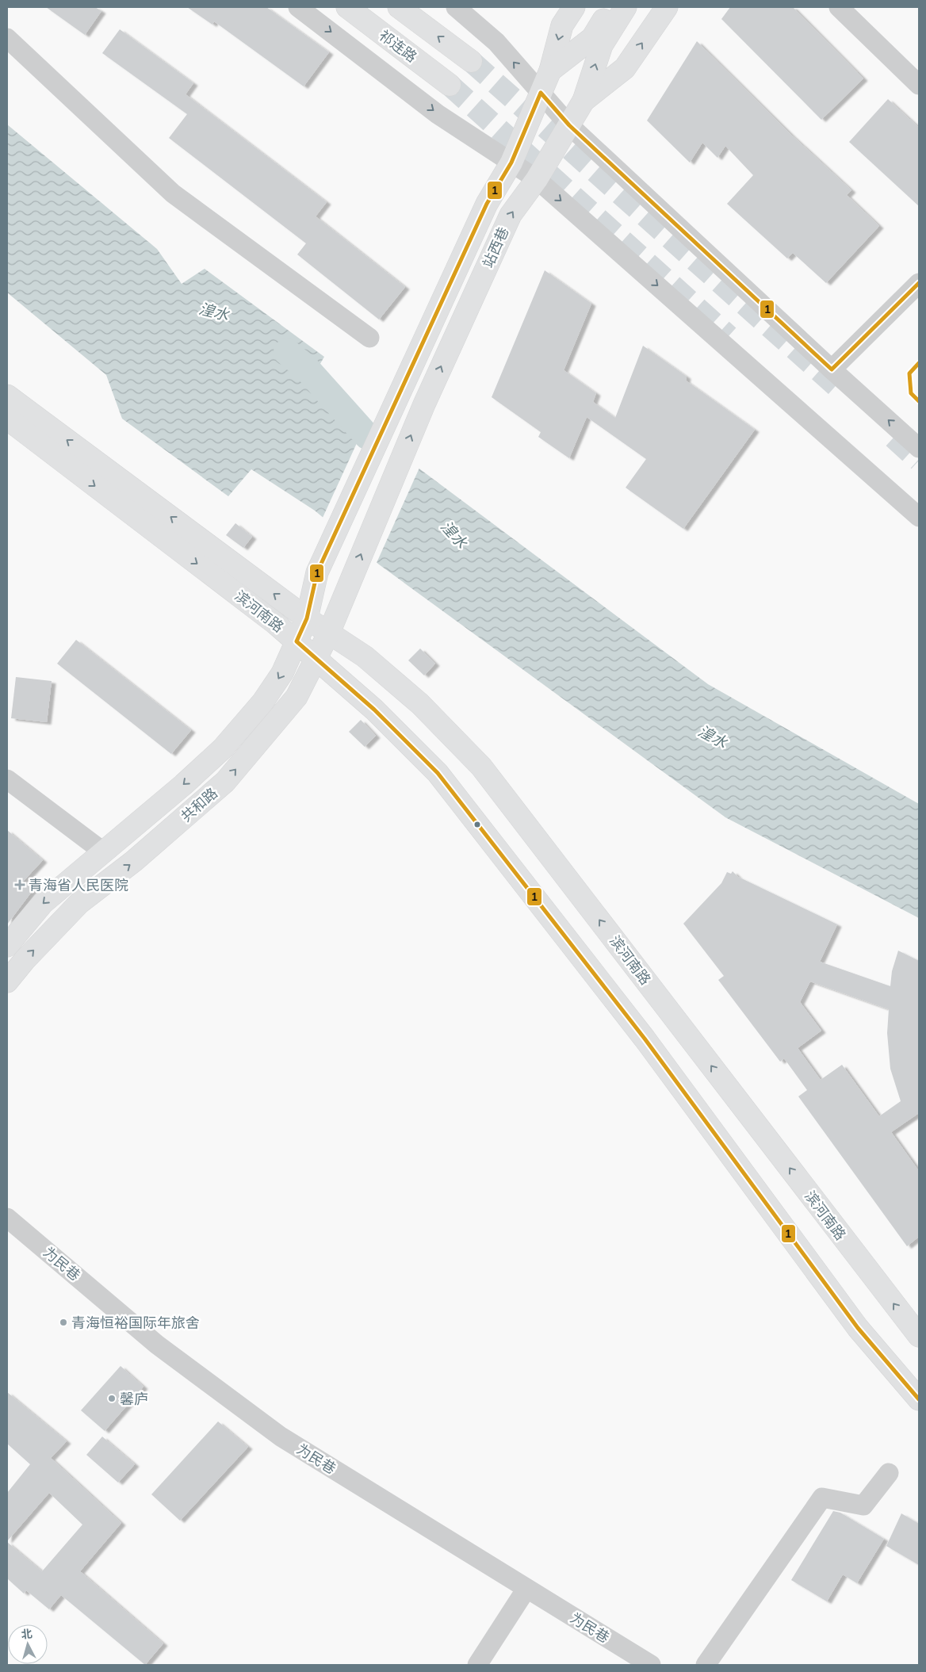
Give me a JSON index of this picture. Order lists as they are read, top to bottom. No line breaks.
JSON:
{"streets":{"main road":["祁连路","站西巷","滨河南路","共和路"],"street":["为民巷"]},"crossings":[["站西巷","共和路"],["滨河南路","共和路"]],"water":["湟水"],"places":{"health":["青海省人民医院"],"other":["青海恒裕国际年旅舍","馨庐"]},"lines":["transit line 1"],"north":"top"}
